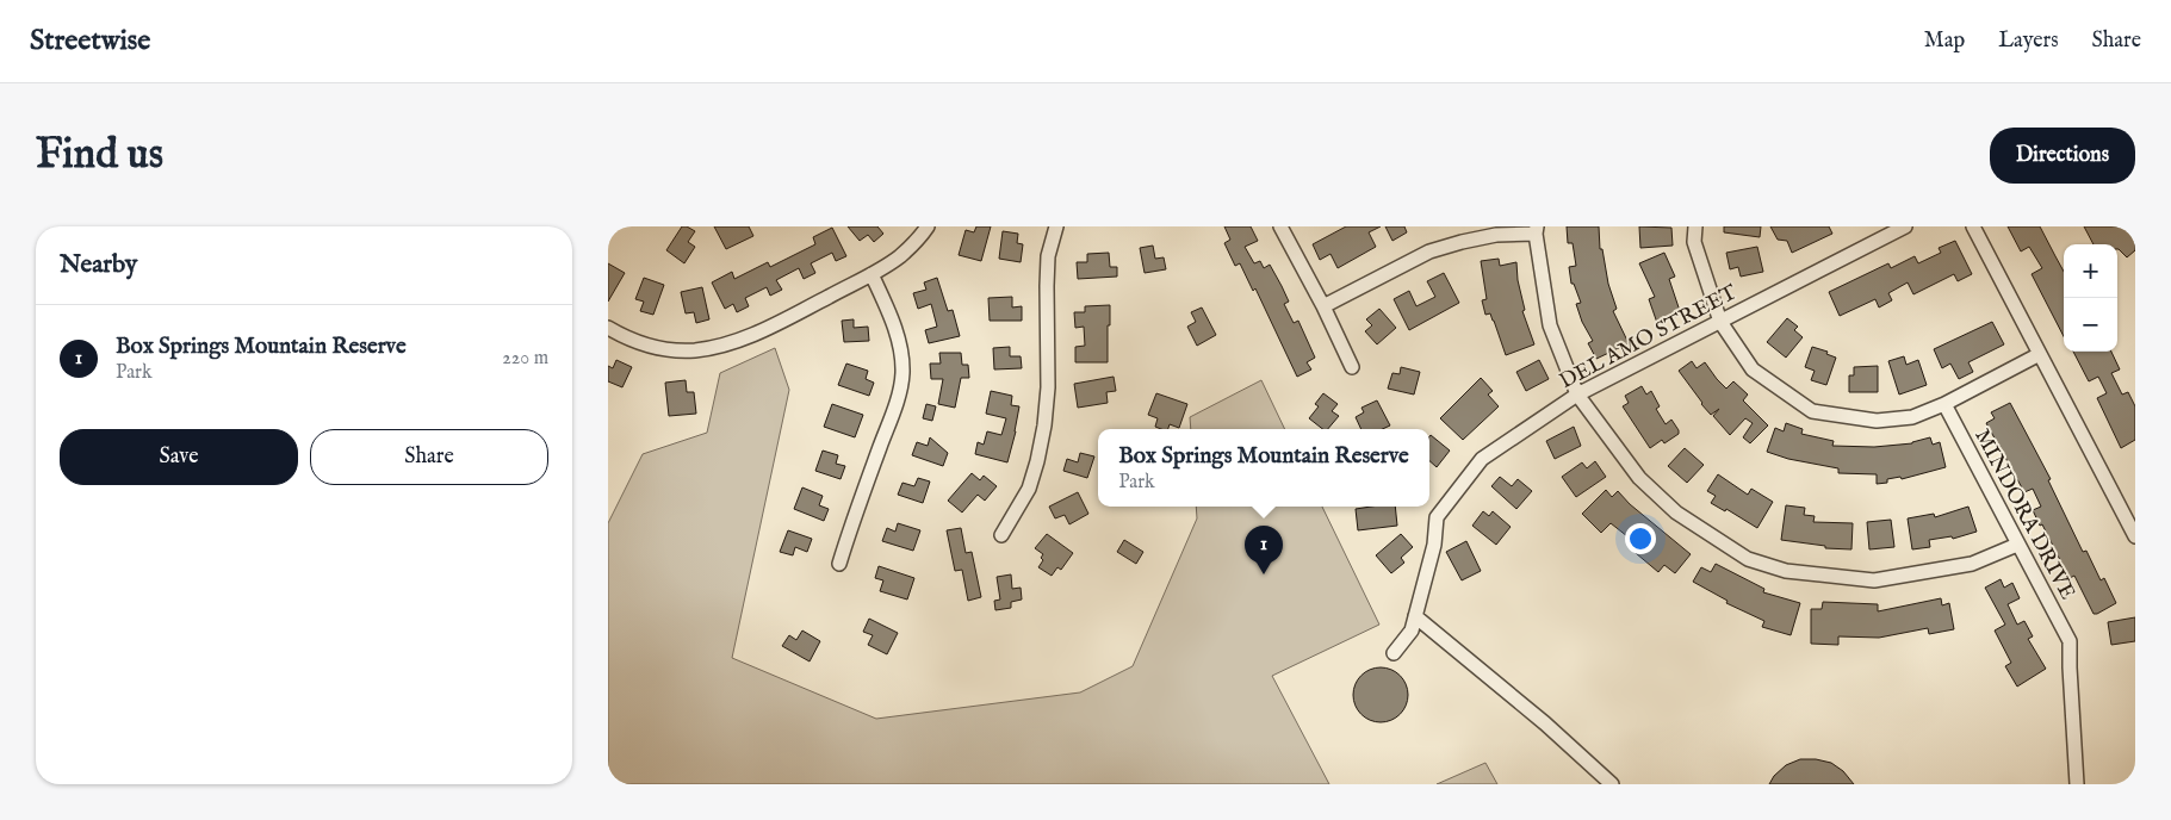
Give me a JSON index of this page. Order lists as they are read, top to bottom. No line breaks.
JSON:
{"streets":{"street":["DEL AMO STREET","MINDORA DRIVE"]},"page":{"header":"Streetwise","nav":["Map","Layers","Share"],"buttons":["Directions",["Save","Share"]],"title":"Find us","heading":"Nearby","map_buttons":["+","−"],"list":[{"mark":"1","name":"Box Springs Mountain Reserve","note":"Park","value":"220 m"}],"popup":["Box Springs Mountain Reserve","Park"],"pins":"1"}}
